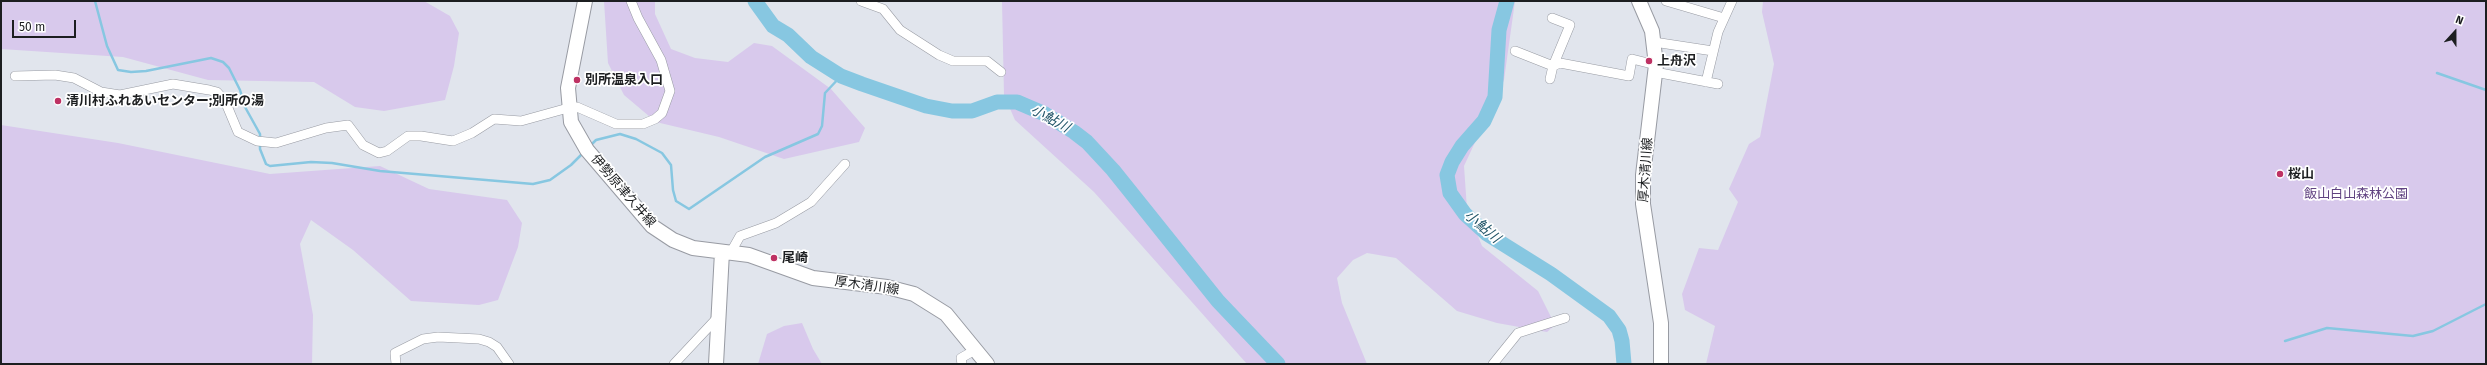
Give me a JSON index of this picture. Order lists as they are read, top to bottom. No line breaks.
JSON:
{"streets":{"main road":["厚木清川線","伊勢原津久井線"]},"crossings":[["厚木清川線","伊勢原津久井線"]],"water":["小鮎川"],"parks":["飯山白山森林公園"],"places":["上舟沢","別所温泉入口","清川村ふれあいセンター;別所の湯","桜山","尾崎"],"scale_bar":"50 m","north":"top"}
